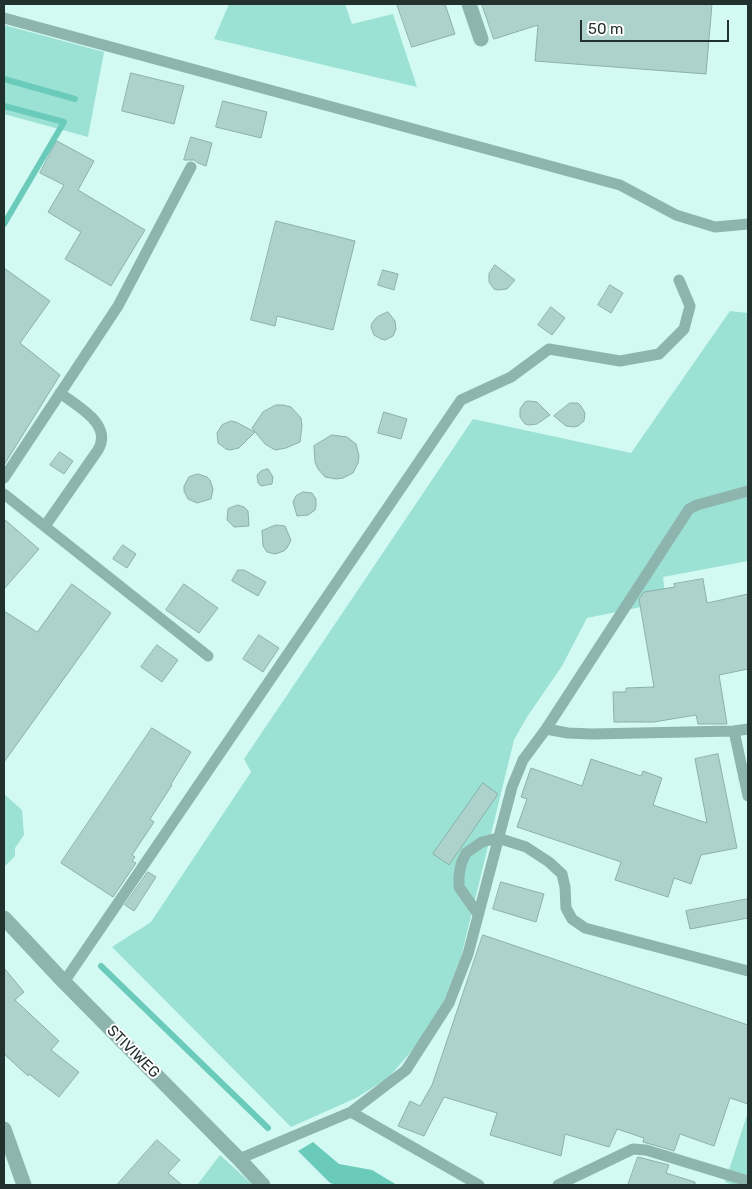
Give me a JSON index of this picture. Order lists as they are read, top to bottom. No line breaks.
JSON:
{"streets":{"street":["STIVIWEG"]},"scale_bar":"50 m"}
